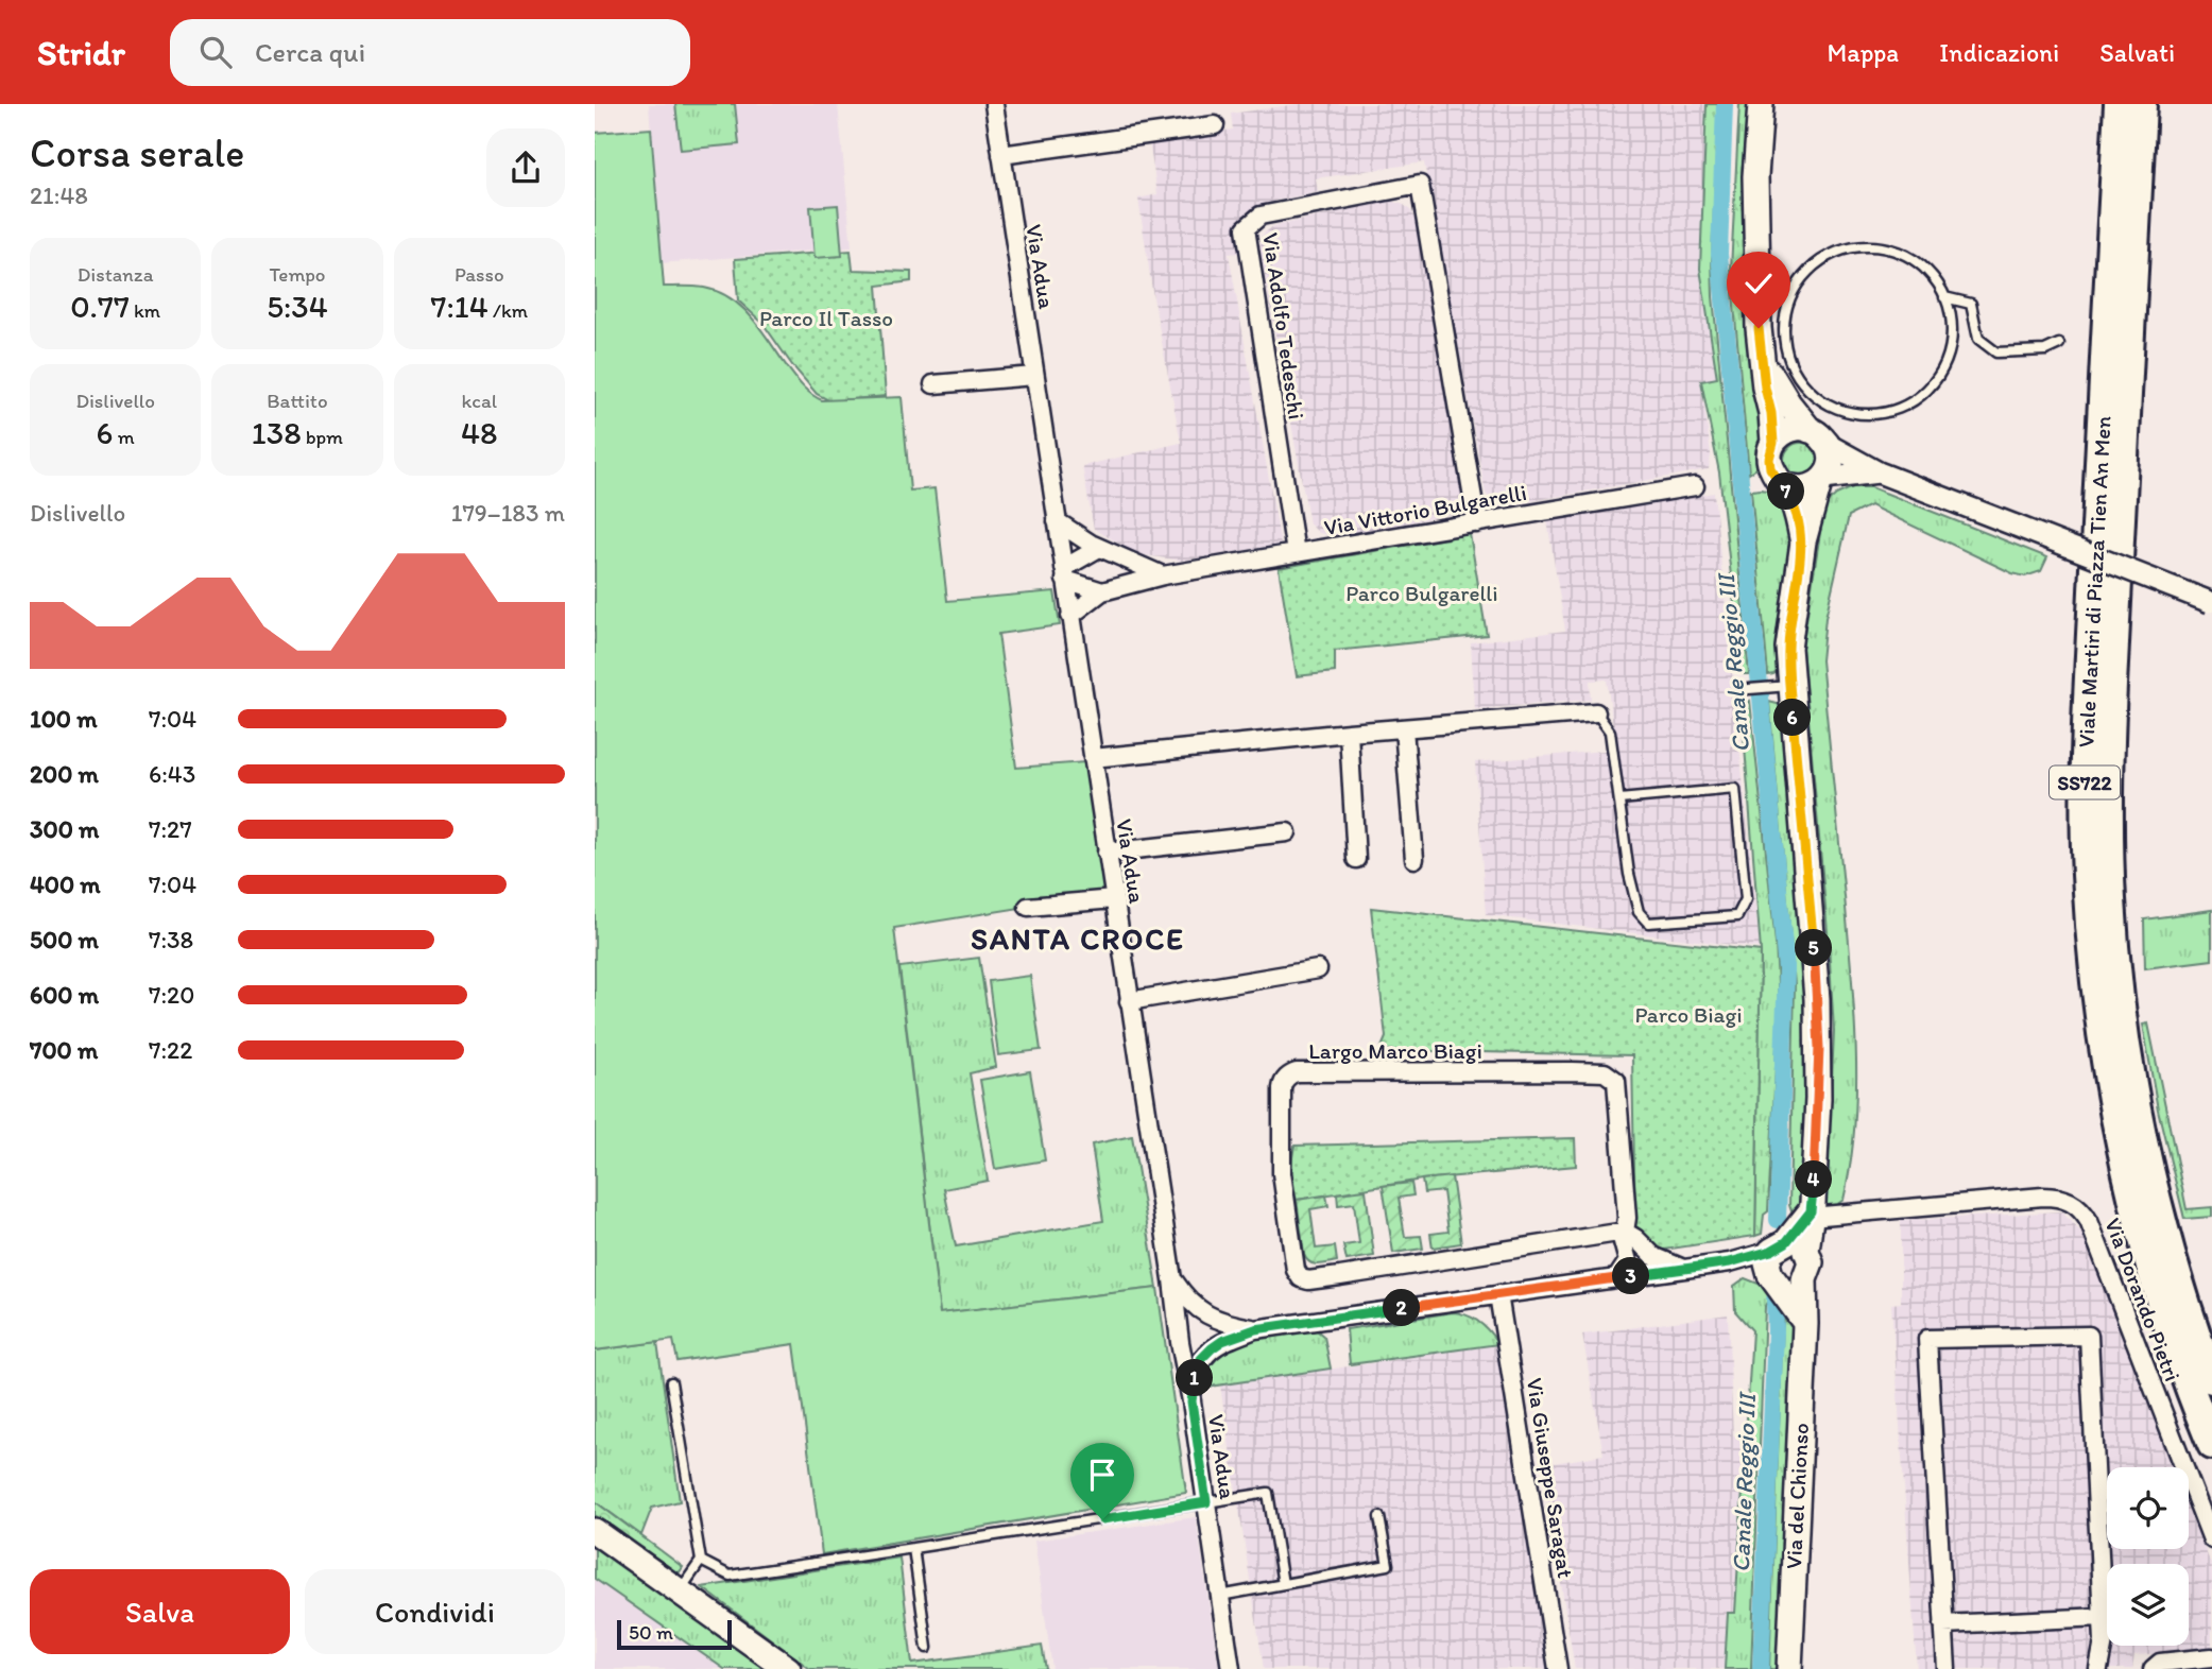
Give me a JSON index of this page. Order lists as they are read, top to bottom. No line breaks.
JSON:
{"streets":{"highway":["Viale Martiri di Piazza Tien An Men","SS722"],"main road":["Via del Chionso"],"street":["Via Adua","Via Adolfo Tedeschi","Via Vittorio Bulgarelli","Largo Marco Biagi","Via Dorando Pietri","Via Giuseppe Saragat"]},"crossings":[["Via Adua","Via Vittorio Bulgarelli"],["Via Adolfo Tedeschi","Via Vittorio Bulgarelli"]],"districts":["SANTA CROCE"],"water":["Canale Reggio III"],"parks":["Parco Il Tasso","Parco Bulgarelli","Parco Biagi"],"scale_bar":"50 m","page":{"header":"Stridr","search":"Cerca qui","nav":["Mappa","Indicazioni","Salvati"],"heading":["Corsa serale","21:48"],"stats":[["Distanza","0.77 km"],["Tempo","5:34"],["Passo","7:14 /km"],["Dislivello","6 m"],["Battito","138 bpm"],["kcal","48"]],"pins":["7","6","5","4","3","2","1"],"chart":["Dislivello","179–183 m"],"list":[{"name":"100 m","note":"7:04"},{"name":"200 m","note":"6:43"},{"name":"300 m","note":"7:27"},{"name":"400 m","note":"7:04"},{"name":"500 m","note":"7:38"},{"name":"600 m","note":"7:20"},{"name":"700 m","note":"7:22"}],"buttons":["Salva","Condividi"],"scale":"50 m"}}
